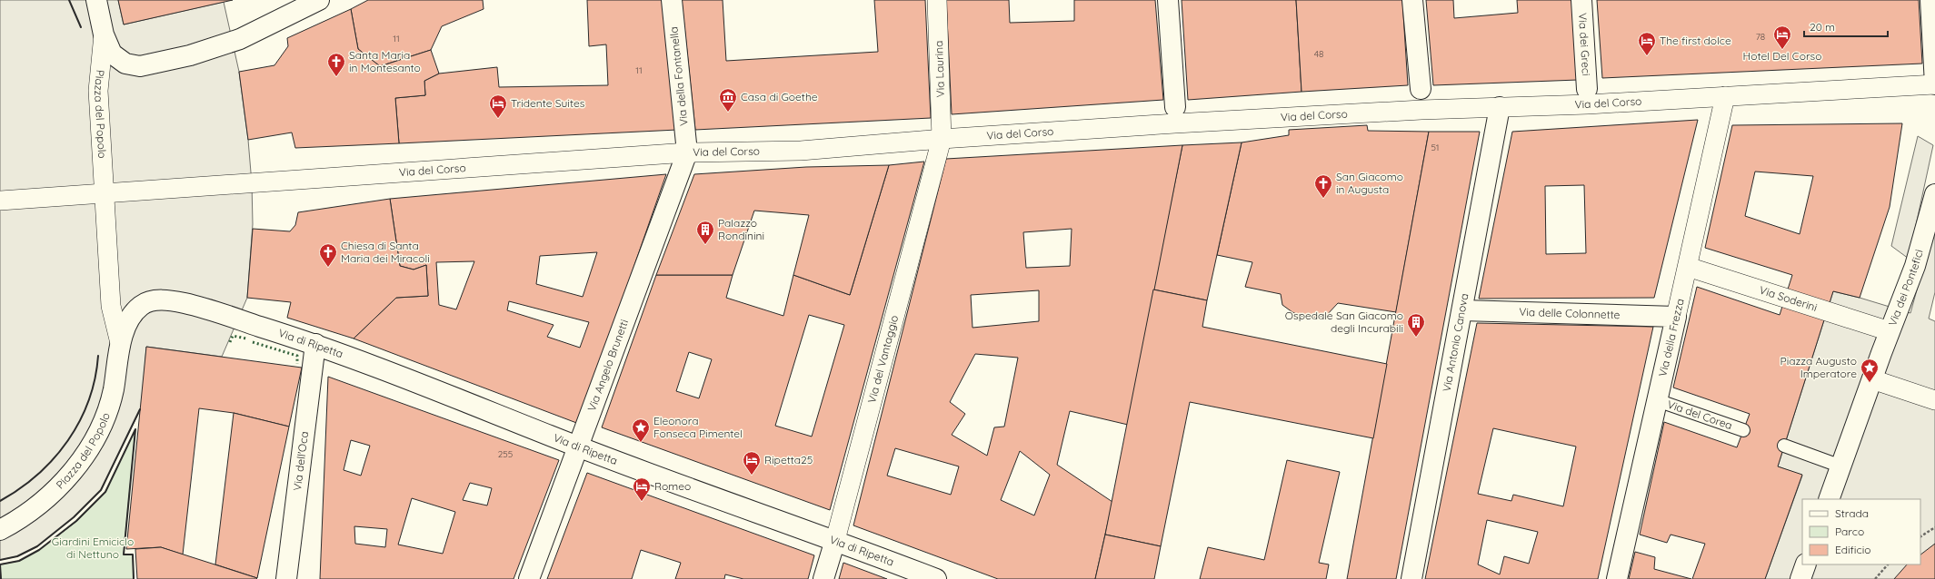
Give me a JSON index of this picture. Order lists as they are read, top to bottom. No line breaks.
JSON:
{"streets":{"street":["Via dei Greci","Via Laurina","Via della Fontanella","Via del Corso","Piazza del Popolo","Via dei Pontefici","Via Soderini","Via delle Colonnette","Via della Frezza","Via di Ripetta","Via Antonio Canova","Via del Vantaggio","Via Angelo Brunetti","Via dell'Oca"],"lane":["Via del Corea"]},"crossings":[["Via Laurina","Via del Corso"],["Via Laurina","Via del Vantaggio"],["Via della Fontanella","Via del Corso"],["Via della Fontanella","Via Angelo Brunetti"],["Via del Corso","Piazza del Popolo"],["Via del Corso","Via della Frezza"],["Via del Corso","Via Antonio Canova"],["Via del Corso","Via del Vantaggio"],["Via del Corso","Via Angelo Brunetti"],["Piazza del Popolo","Via di Ripetta"],["Via dei Pontefici","Via Soderini"],["Via Soderini","Via della Frezza"],["Via delle Colonnette","Via della Frezza"],["Via delle Colonnette","Via Antonio Canova"],["Via della Frezza","Via del Corea"],["Via di Ripetta","Via del Vantaggio"],["Via di Ripetta","Via Angelo Brunetti"],["Via di Ripetta","Via dell'Oca"]],"parks":["Giardini Emiciclo di Nettuno"],"places":{"hotel":["Hotel Del Corso","The first dolce","Tridente Suites","Ripetta25","Romeo"],"church":["Santa Maria in Montesanto","San Giacomo in Augusta","Chiesa di Santa Maria dei Miracoli"],"museum":["Casa di Goethe"],"building":["Palazzo Rondinini","Ospedale San Giacomo degli Incurabili"],"place":["Piazza Augusto Imperatore","Eleonora Fonseca Pimentel"]},"house_numbers":["78","11","48","11","51","255"],"legend":["Strada","Parco","Edificio"],"scale_bar":"20 m"}
